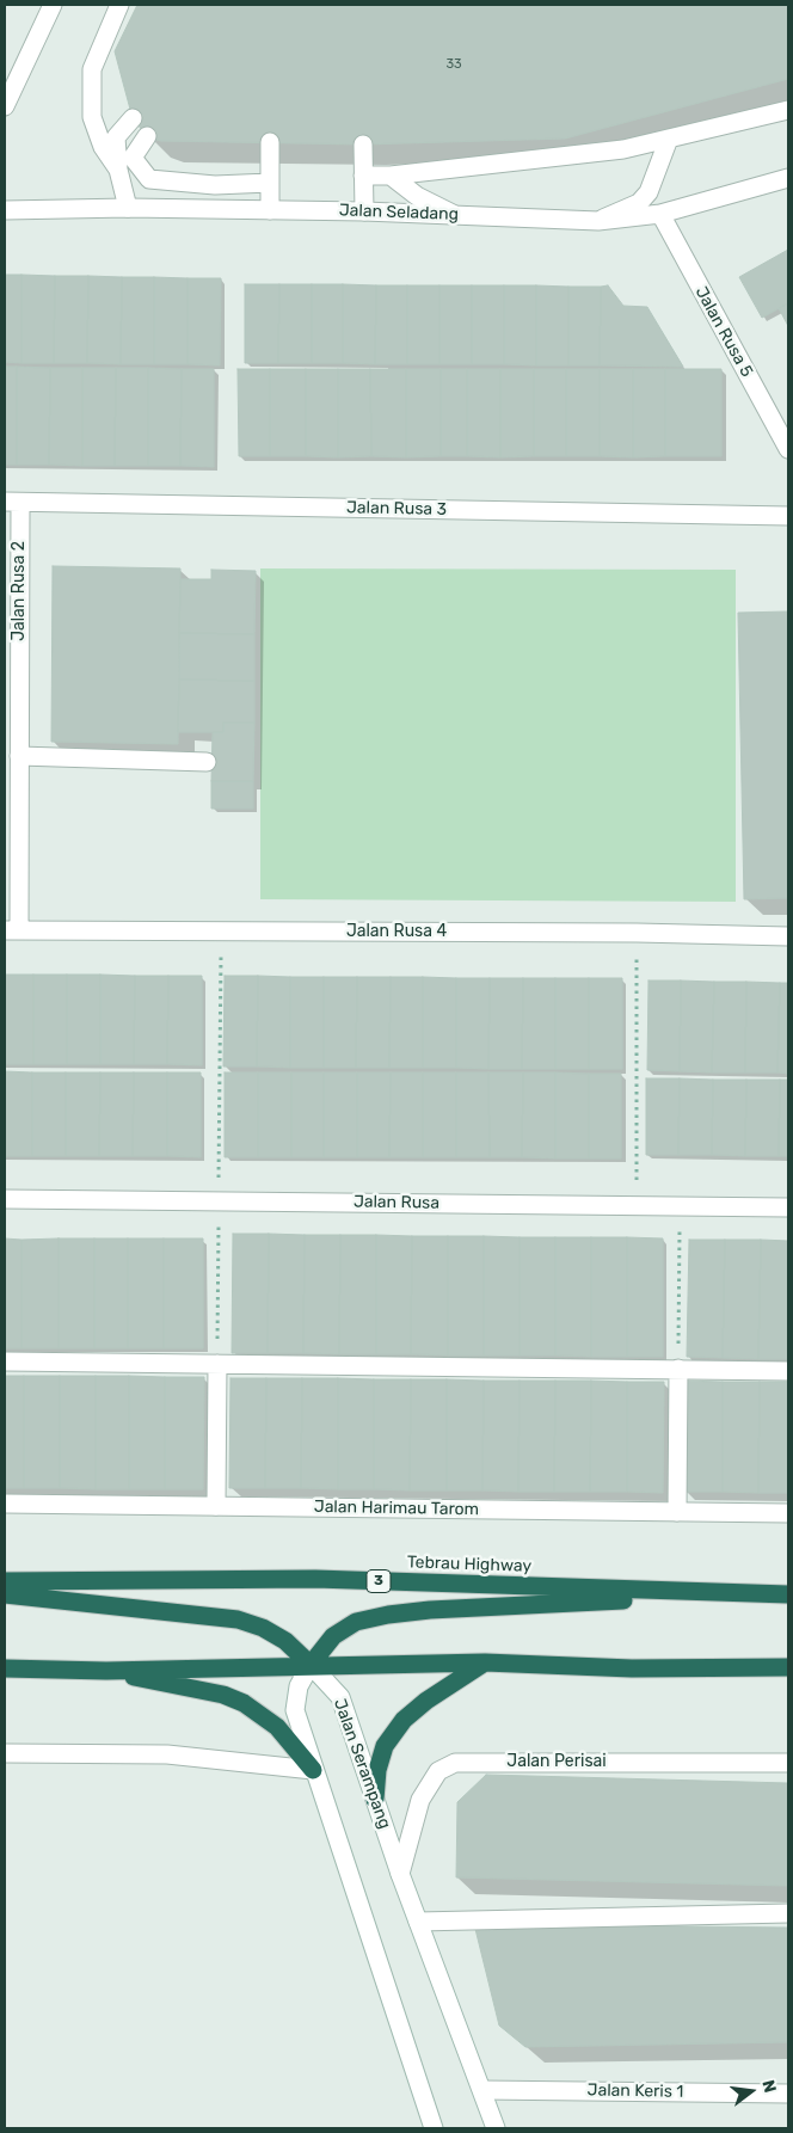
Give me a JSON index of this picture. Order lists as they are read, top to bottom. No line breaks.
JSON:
{"streets":{"highway":["Tebrau Highway","3"],"street":["Jalan Seladang","Jalan Rusa 5","Jalan Rusa 3","Jalan Rusa 2","Jalan Rusa 4","Jalan Rusa","Jalan Harimau Tarom","Jalan Perisai","Jalan Serampang","Jalan Keris 1"]},"crossings":[["Jalan Seladang","Jalan Rusa 5"],["Jalan Rusa 3","Jalan Rusa 2"],["Jalan Rusa 2","Jalan Rusa 4"],["Jalan Perisai","Jalan Serampang"],["Jalan Serampang","Jalan Keris 1"]],"house_numbers":["33"],"north":"right"}
